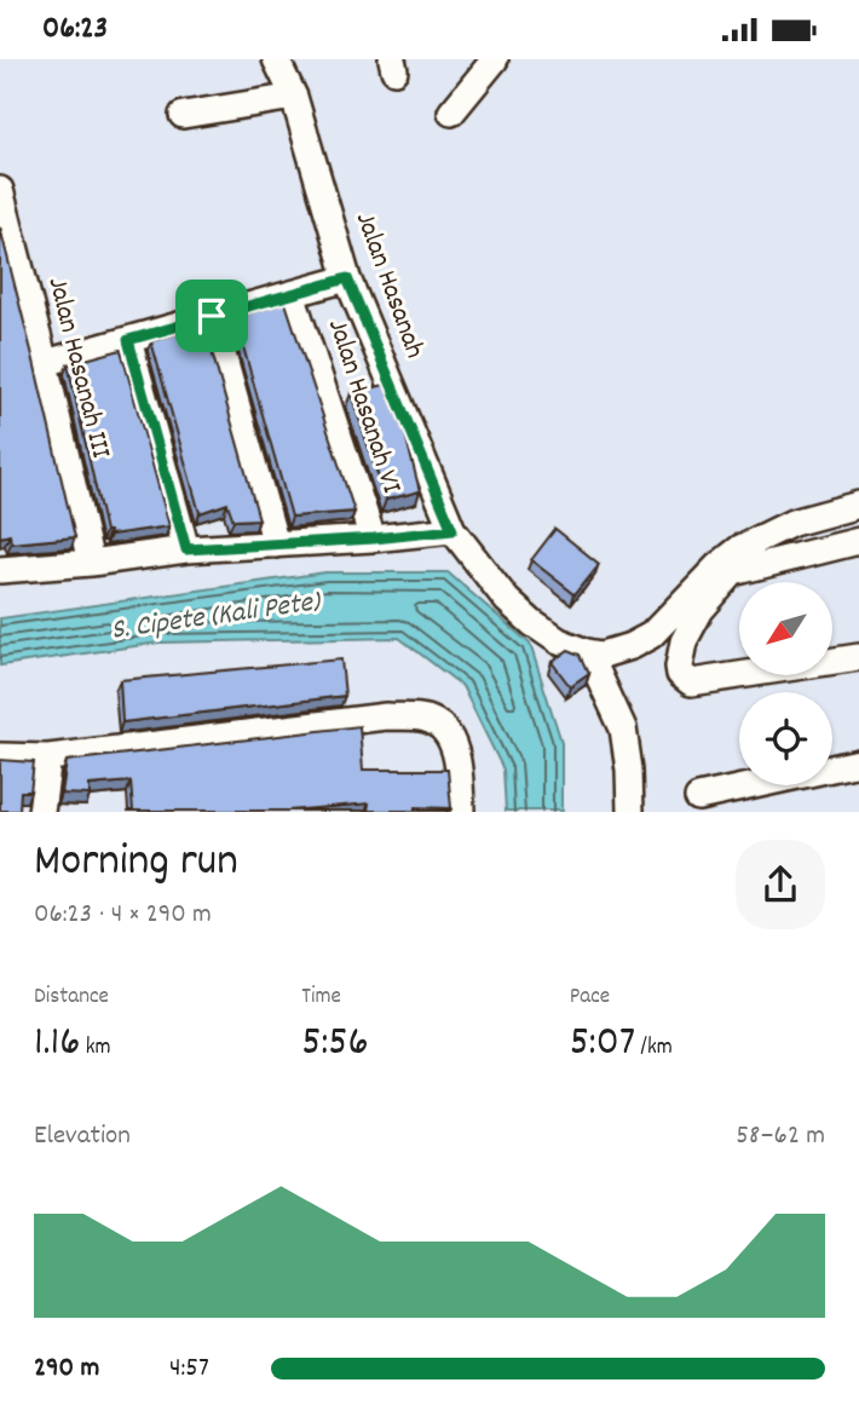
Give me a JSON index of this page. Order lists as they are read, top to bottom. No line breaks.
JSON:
{"streets":{"street":["Jalan Hasanah","Jalan Hasanah III","Jalan Hasanah VI"]},"water":["S. Cipete (Kali Pete)"],"north":"bottom left","page":{"status":"06:23","heading":["Morning run","06:23 · 4 × 290 m"],"stats":[["Distance","1.16 km"],["Time","5:56"],["Pace","5:07 /km"]],"chart":["Elevation","58–62 m"],"list":[{"name":"290 m","note":"4:57"}]}}
